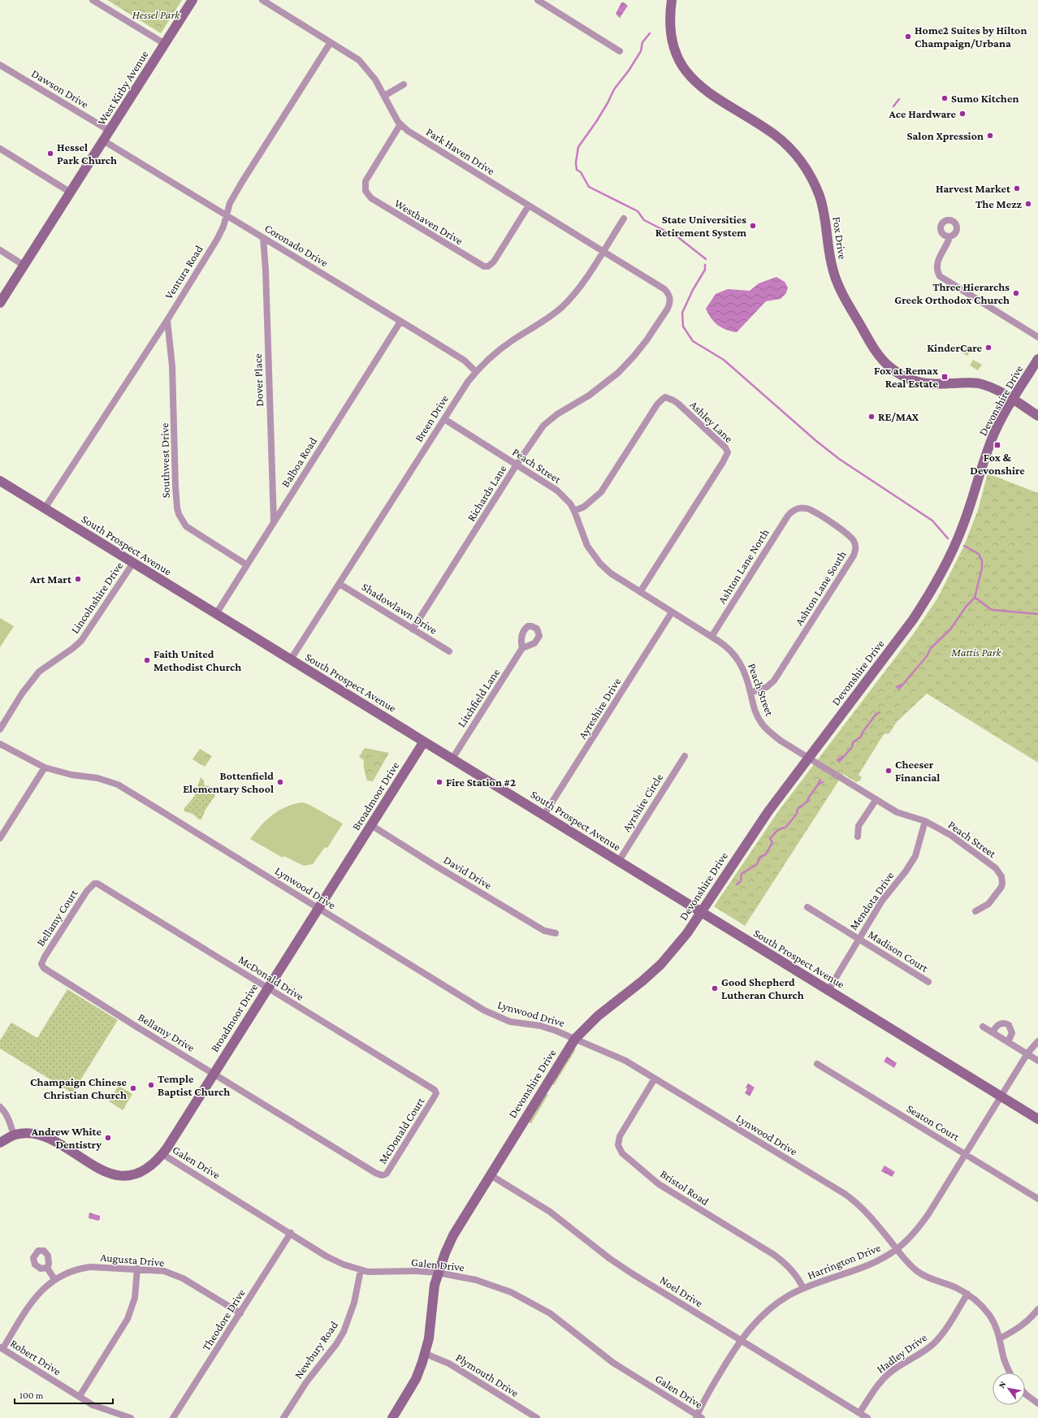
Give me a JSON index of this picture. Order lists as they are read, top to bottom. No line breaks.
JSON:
{"streets":{"street":["West Kirby Avenue","Dawson Drive","Park Haven Drive","Westhaven Drive","Fox Drive","Coronado Drive","Ventura Road","Dover Place","Devonshire Drive","Breen Drive","Ashley Lane","Southwest Drive","Balboa Road","Peach Street","Richards Lane","South Prospect Avenue","Ashton Lane North","Ashton Lane South","Lincolnshire Drive","Shadowlawn Drive","Litchfield Lane","Ayreshire Drive","Broadmoor Drive","Ayrshire Circle","David Drive","Lynwood Drive","Mendota Drive","Bellamy Court","Madison Court","McDonald Drive","Bellamy Drive","Seaton Court","McDonald Court","Galen Drive","Bristol Road","Augusta Drive","Harrington Drive","Noel Drive","Theodore Drive","Newbury Road","Hadley Drive","Robert Drive","Plymouth Drive"]},"crossings":[["West Kirby Avenue","Dawson Drive"],["West Kirby Avenue","Coronado Drive"],["Park Haven Drive","Westhaven Drive"],["Park Haven Drive","Ventura Road"],["Park Haven Drive","Breen Drive"],["Park Haven Drive","Richards Lane"],["Fox Drive","Devonshire Drive"],["Coronado Drive","Ventura Road"],["Coronado Drive","Dover Place"],["Coronado Drive","Breen Drive"],["Coronado Drive","Balboa Road"],["Ventura Road","Southwest Drive"],["Ventura Road","South Prospect Avenue"],["Dover Place","Balboa Road"],["Devonshire Drive","Peach Street"],["Devonshire Drive","South Prospect Avenue"],["Devonshire Drive","Lynwood Drive"],["Devonshire Drive","Galen Drive"],["Devonshire Drive","Noel Drive"],["Devonshire Drive","Plymouth Drive"],["Breen Drive","Peach Street"],["Breen Drive","South Prospect Avenue"],["Breen Drive","Shadowlawn Drive"],["Ashley Lane","Peach Street"],["Southwest Drive","Balboa Road"],["Balboa Road","South Prospect Avenue"],["Peach Street","Richards Lane"],["Peach Street","Ashton Lane North"],["Peach Street","Ashton Lane South"],["Peach Street","Ayreshire Drive"],["Peach Street","Mendota Drive"],["Richards Lane","Shadowlawn Drive"],["South Prospect Avenue","Lincolnshire Drive"],["South Prospect Avenue","Litchfield Lane"],["South Prospect Avenue","Ayreshire Drive"],["South Prospect Avenue","Broadmoor Drive"],["South Prospect Avenue","Ayrshire Circle"],["South Prospect Avenue","Mendota Drive"],["South Prospect Avenue","Harrington Drive"],["Ashton Lane North","Ashton Lane South"],["Broadmoor Drive","David Drive"],["Broadmoor Drive","Lynwood Drive"],["Broadmoor Drive","McDonald Drive"],["Broadmoor Drive","Bellamy Drive"],["Broadmoor Drive","Galen Drive"],["Lynwood Drive","Bristol Road"],["Lynwood Drive","Harrington Drive"],["Lynwood Drive","Hadley Drive"],["Mendota Drive","Madison Court"],["Bellamy Court","McDonald Drive"],["Bellamy Court","Bellamy Drive"],["McDonald Drive","McDonald Court"],["Bellamy Drive","McDonald Court"],["Seaton Court","Harrington Drive"],["Galen Drive","Harrington Drive"],["Galen Drive","Theodore Drive"],["Galen Drive","Newbury Road"],["Bristol Road","Harrington Drive"],["Augusta Drive","Theodore Drive"],["Augusta Drive","Robert Drive"],["Harrington Drive","Noel Drive"],["Noel Drive","Hadley Drive"]],"parks":["Hessel Park","Mattis Park"],"places":{"other":["Home2 Suites by Hilton Champaign/Urbana","Sumo Kitchen","Ace Hardware","Salon Xpression","Hessel Park Church","Harvest Market","The Mezz","State Universities Retirement System","Three Hierarchs Greek Orthodox Church","KinderCare","RE/MAX","Art Mart","Faith United Methodist Church","Cheeser Financial","Bottenfield Elementary School","Fire Station #2","Good Shepherd Lutheran Church","Temple Baptist Church","Champaign Chinese Christian Church","Andrew White Dentistry"],"transit":["Fox at Remax Real Estate","Fox & Devonshire"]},"scale_bar":"100 m","north":"top left"}
